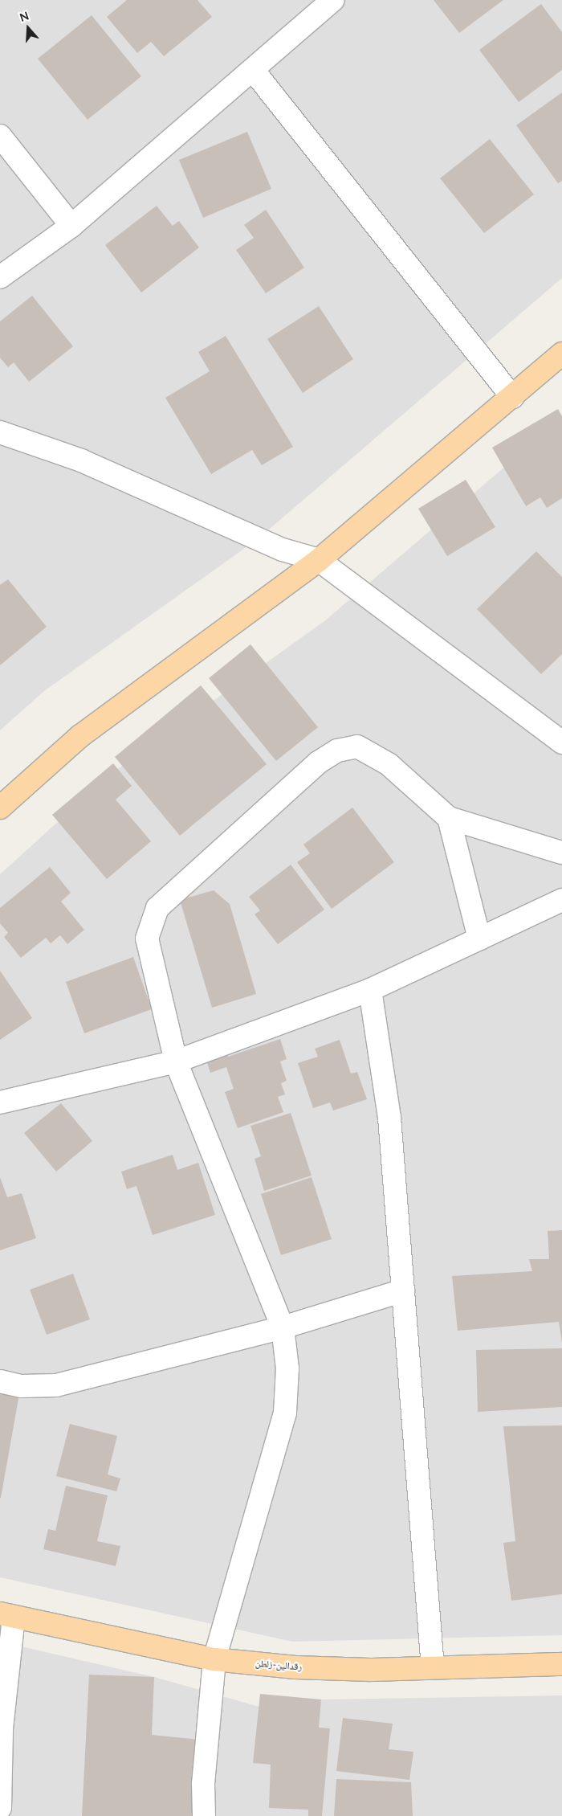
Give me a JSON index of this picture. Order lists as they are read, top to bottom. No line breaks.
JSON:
{"streets":{"main road":["رقدالين-زلطن"]},"north":"top"}
